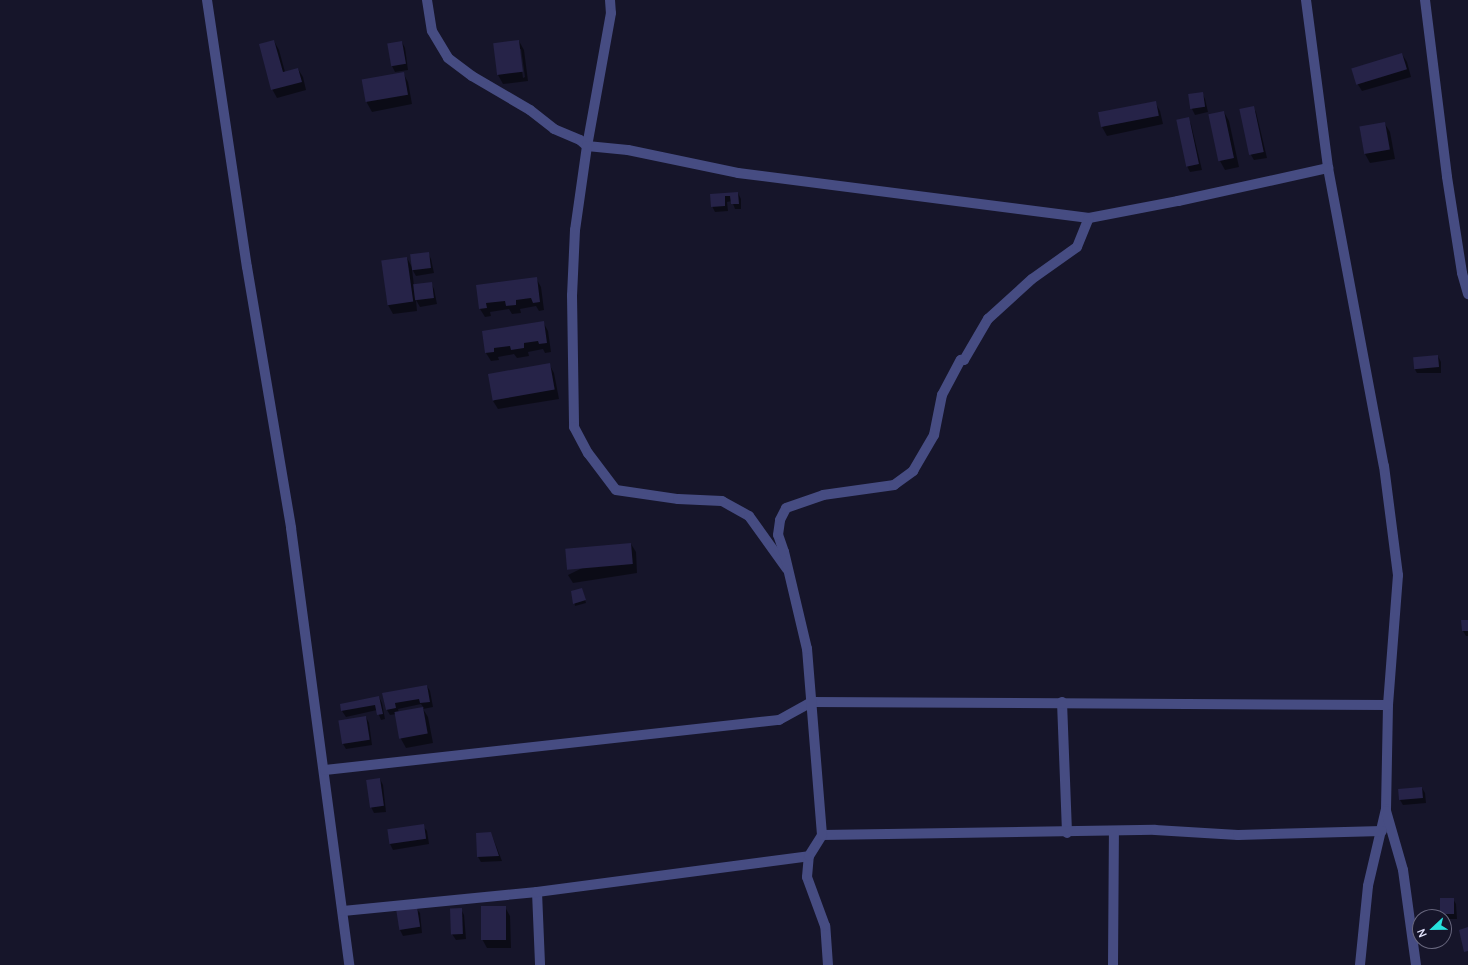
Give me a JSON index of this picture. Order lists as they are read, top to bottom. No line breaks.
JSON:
{"north":"left"}
